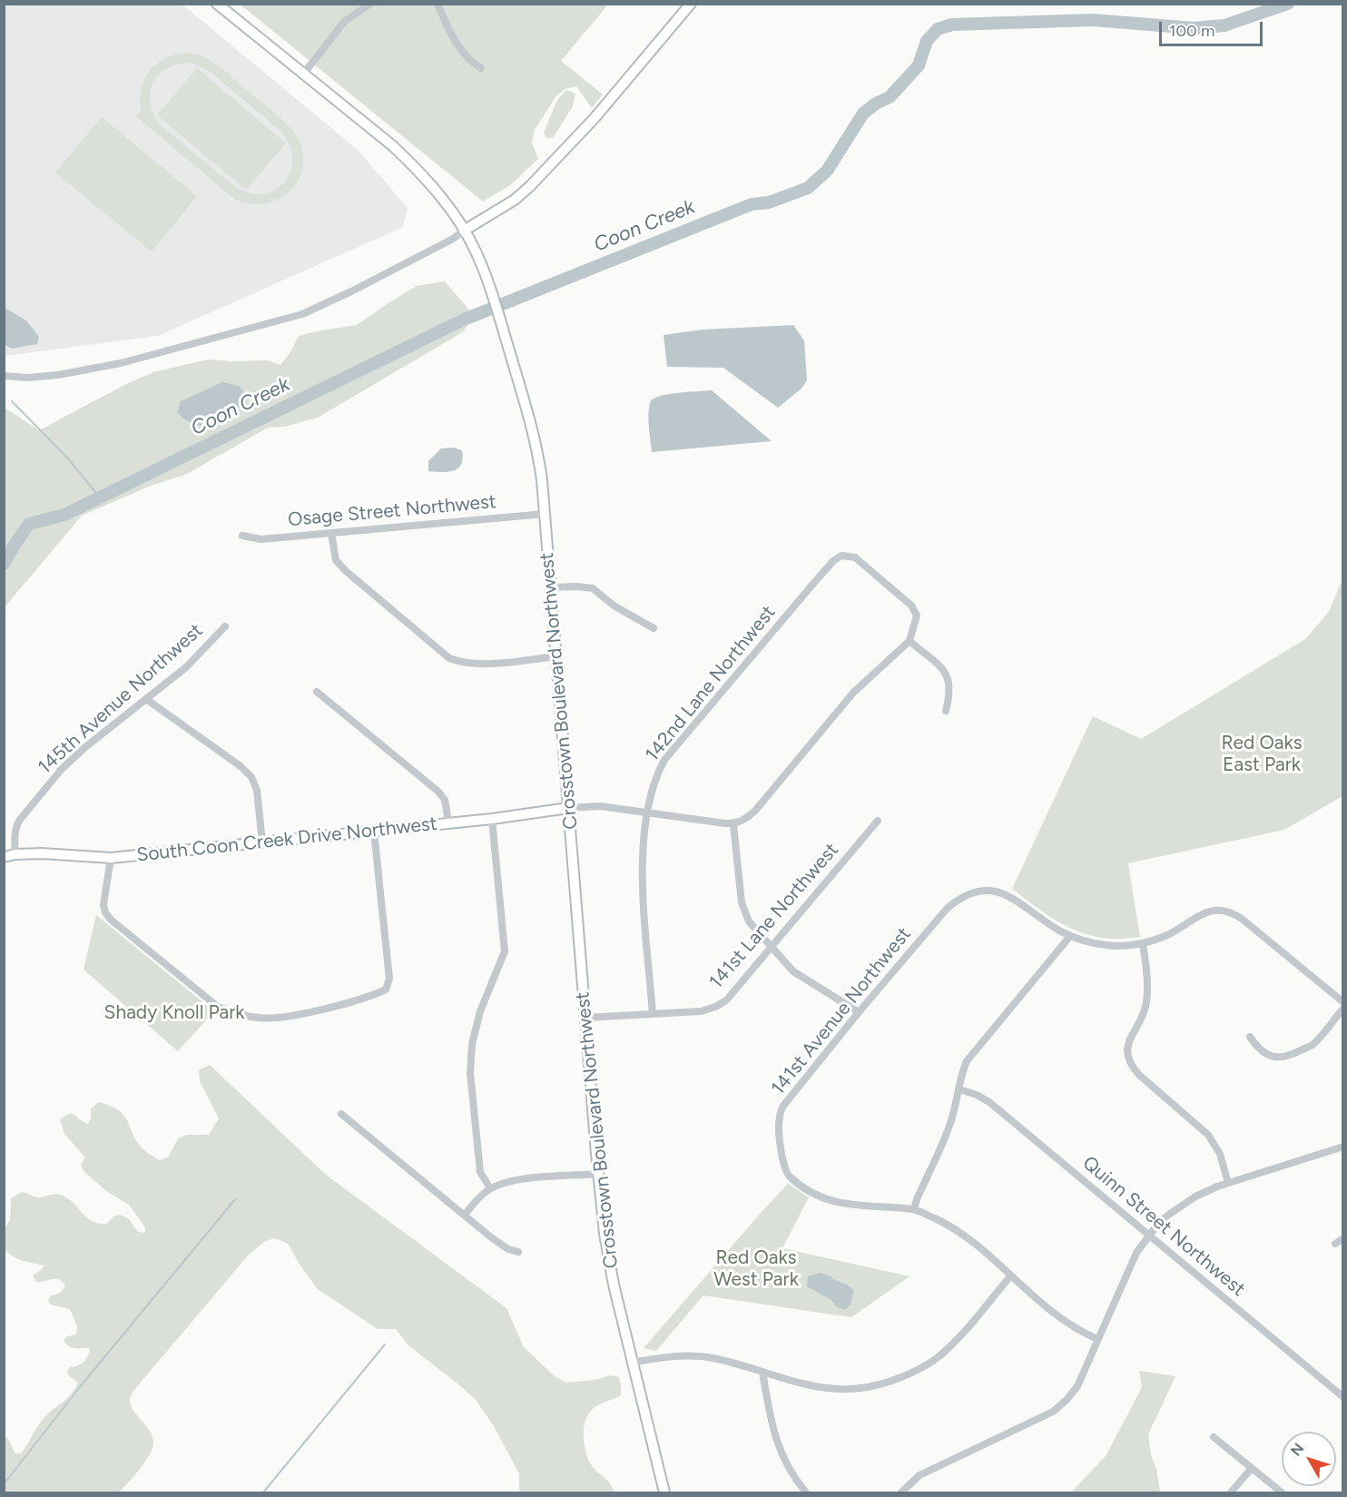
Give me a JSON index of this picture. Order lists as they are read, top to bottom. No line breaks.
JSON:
{"streets":{"street":["Osage Street Northwest","142nd Lane Northwest","Crosstown Boulevard Northwest","145th Avenue Northwest","South Coon Creek Drive Northwest","141st Lane Northwest","141st Avenue Northwest","Quinn Street Northwest"]},"crossings":[["Osage Street Northwest","Crosstown Boulevard Northwest"],["142nd Lane Northwest","141st Lane Northwest"],["Crosstown Boulevard Northwest","South Coon Creek Drive Northwest"],["Crosstown Boulevard Northwest","141st Lane Northwest"],["145th Avenue Northwest","South Coon Creek Drive Northwest"]],"water":["Coon Creek"],"parks":["Red Oaks East Park","Shady Knoll Park","Red Oaks West Park"],"scale_bar":"100 m","north":"top left"}
